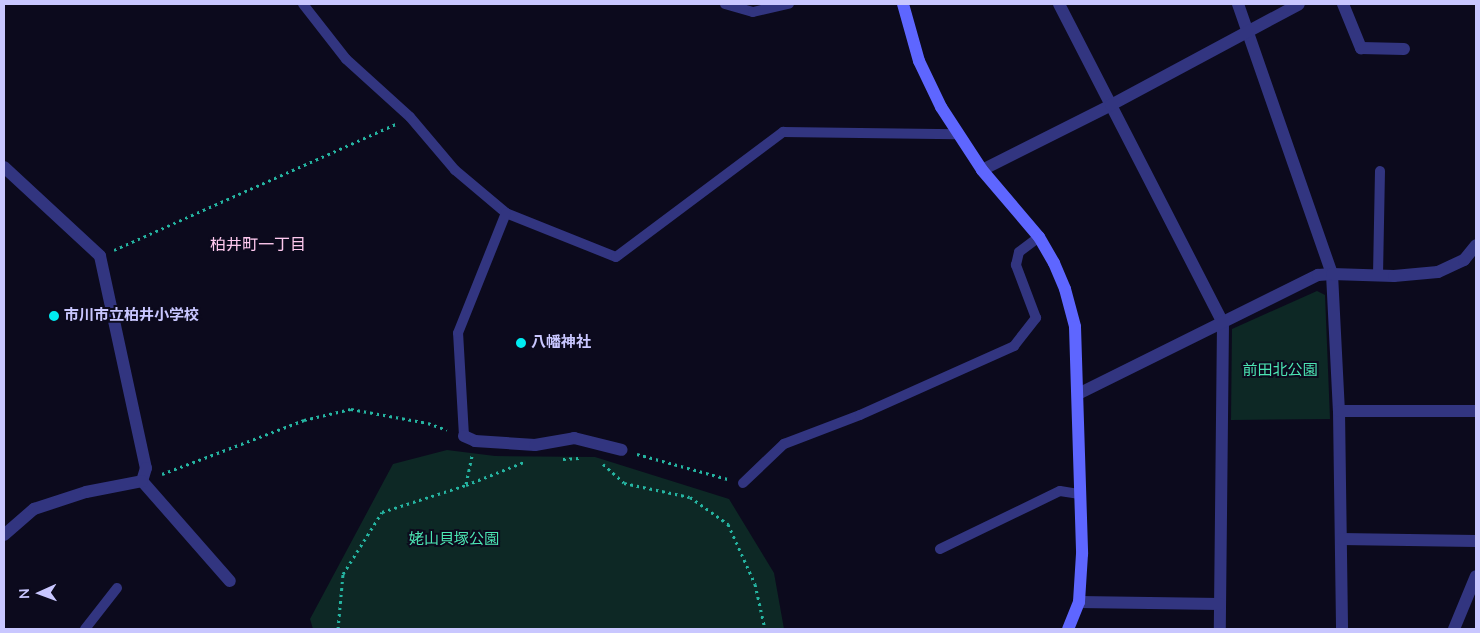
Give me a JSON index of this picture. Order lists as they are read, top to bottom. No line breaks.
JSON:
{"districts":["柏井町一丁目"],"parks":["前田北公園","姥山貝塚公園"],"places":["市川市立柏井小学校","八幡神社"],"north":"left"}
